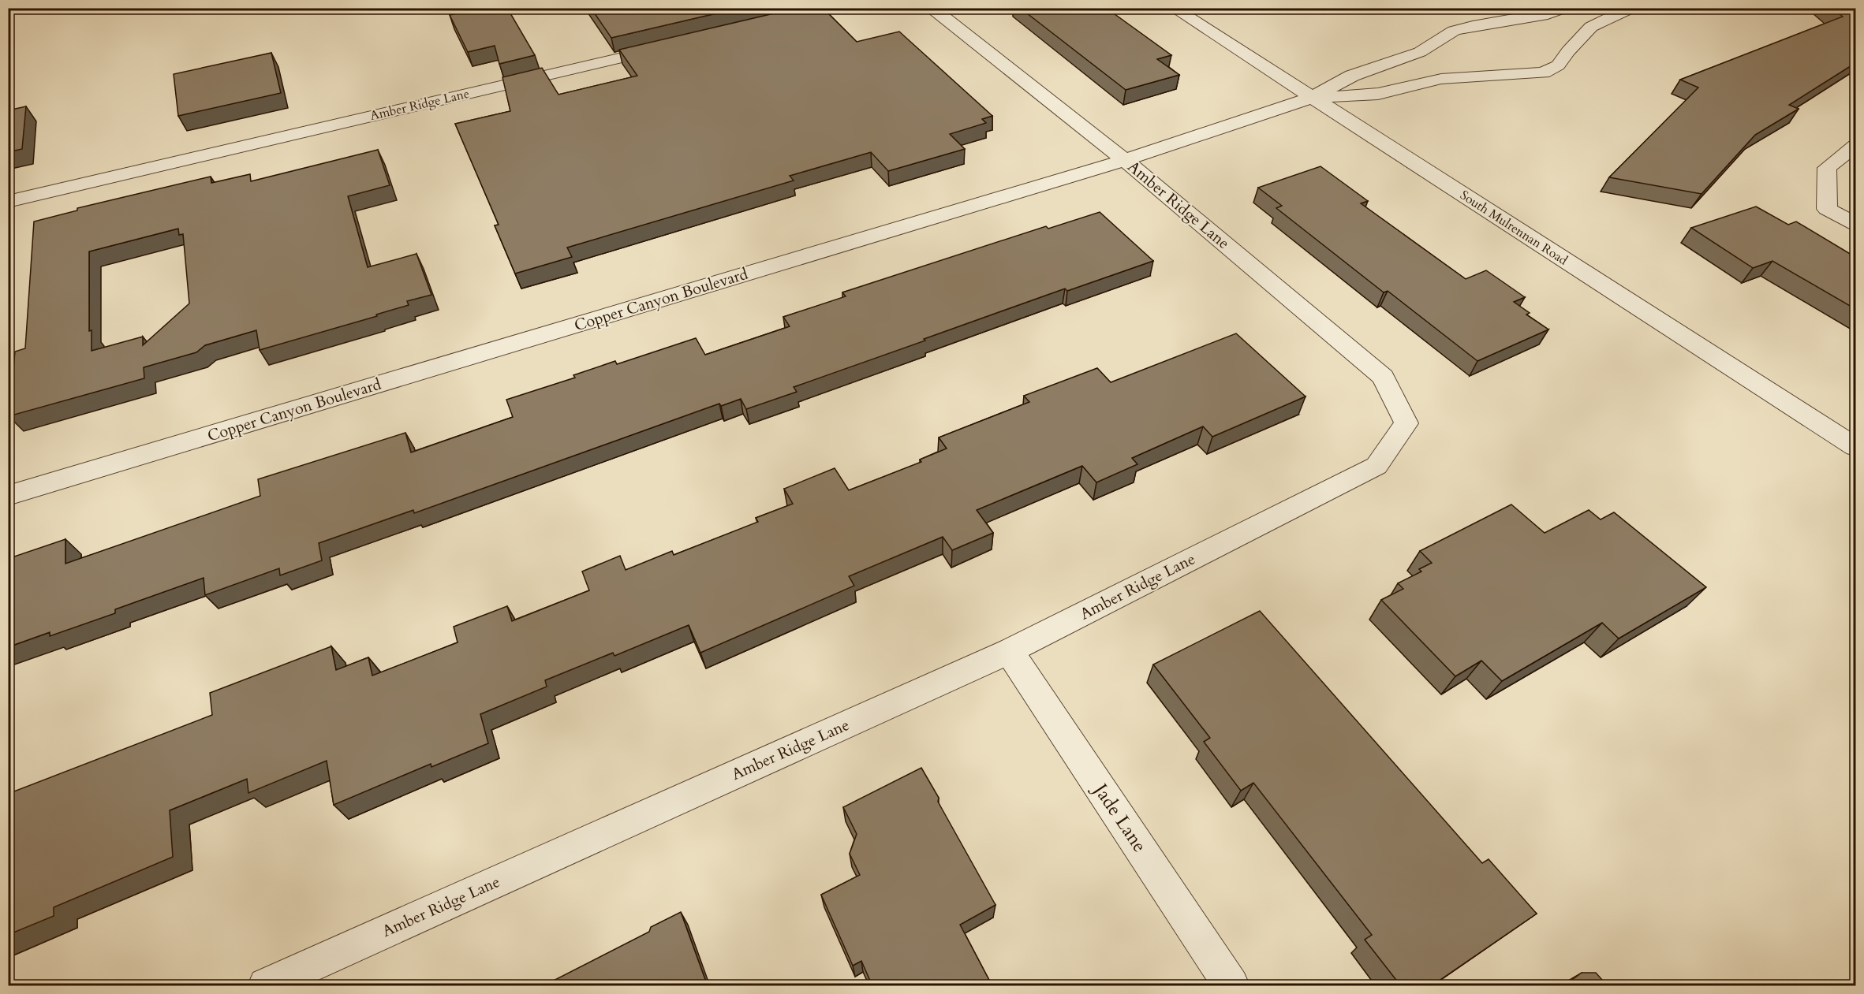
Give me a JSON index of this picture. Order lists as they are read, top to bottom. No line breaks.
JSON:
{"streets":{"street":["Amber Ridge Lane","South Mulrennan Road","Copper Canyon Boulevard","Jade Lane"]},"crossings":[["Amber Ridge Lane","Copper Canyon Boulevard"],["Amber Ridge Lane","Jade Lane"],["South Mulrennan Road","Copper Canyon Boulevard"]]}
